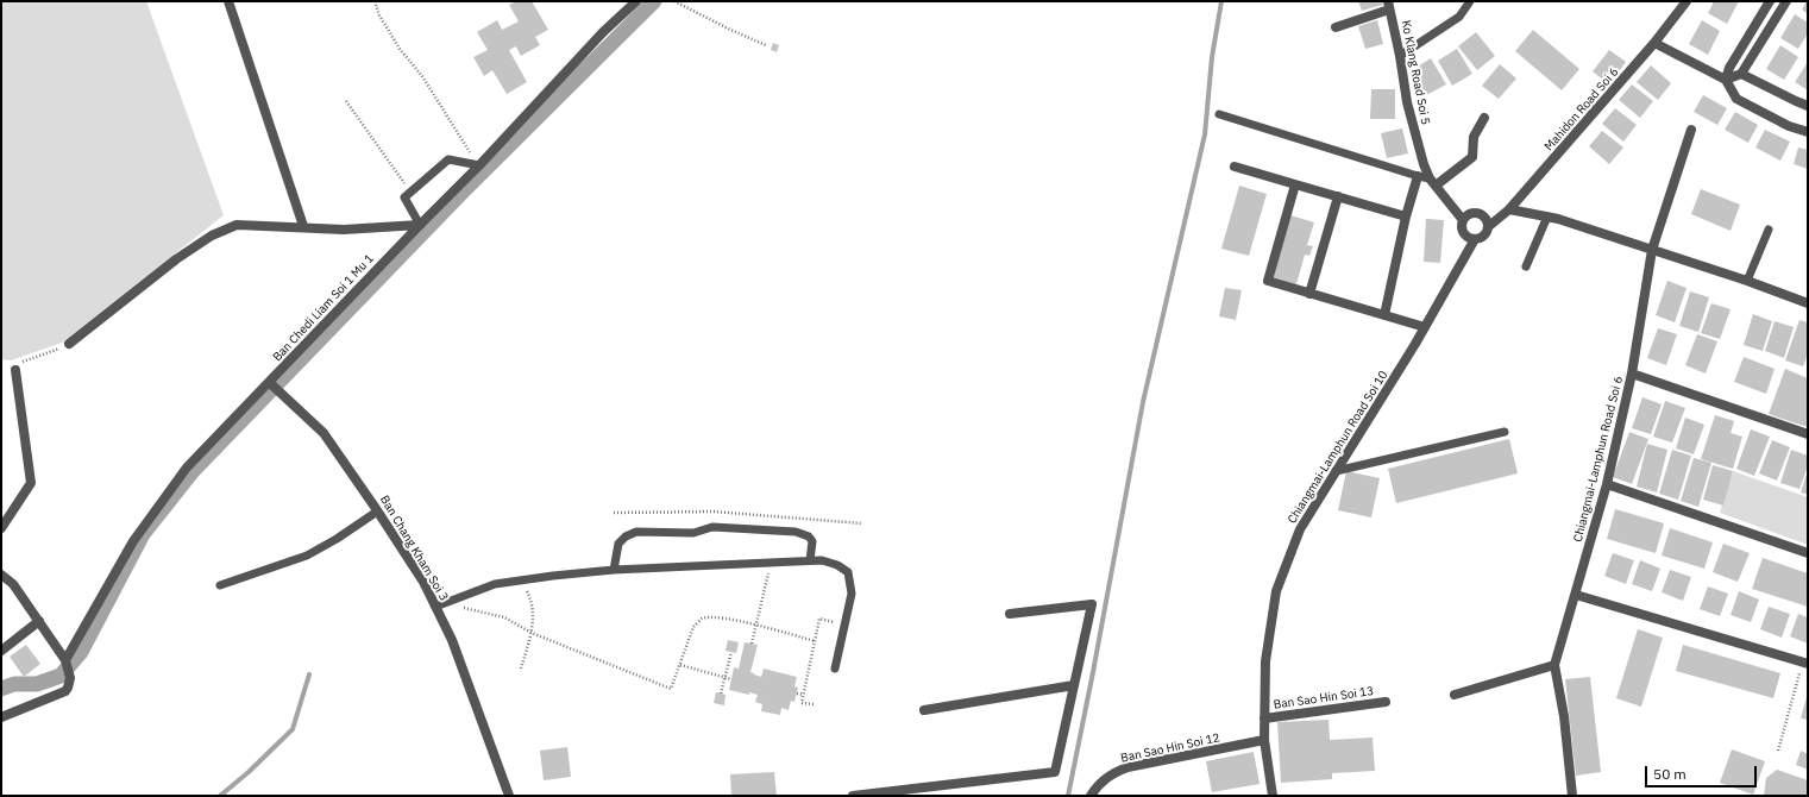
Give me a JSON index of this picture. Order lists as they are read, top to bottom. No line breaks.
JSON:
{"streets":{"street":["Ko Klang Road Soi 5","Mahidon Road Soi 6","Ban Chedi Liam Soi 1 Mu 1","Chiangmai-Lamphun Road Soi 10","Chiangmai-Lamphun Road Soi 6","Ban Chang Kham Soi 3","Ban Sao Hin Soi 13","Ban Sao Hin Soi 12"]},"crossings":[["Ko Klang Road Soi 5","Mahidon Road Soi 6"],["Ko Klang Road Soi 5","Chiangmai-Lamphun Road Soi 10"],["Mahidon Road Soi 6","Chiangmai-Lamphun Road Soi 10"],["Ban Chedi Liam Soi 1 Mu 1","Ban Chang Kham Soi 3"],["Chiangmai-Lamphun Road Soi 10","Ban Sao Hin Soi 13"],["Chiangmai-Lamphun Road Soi 10","Ban Sao Hin Soi 12"]],"scale_bar":"50 m"}
